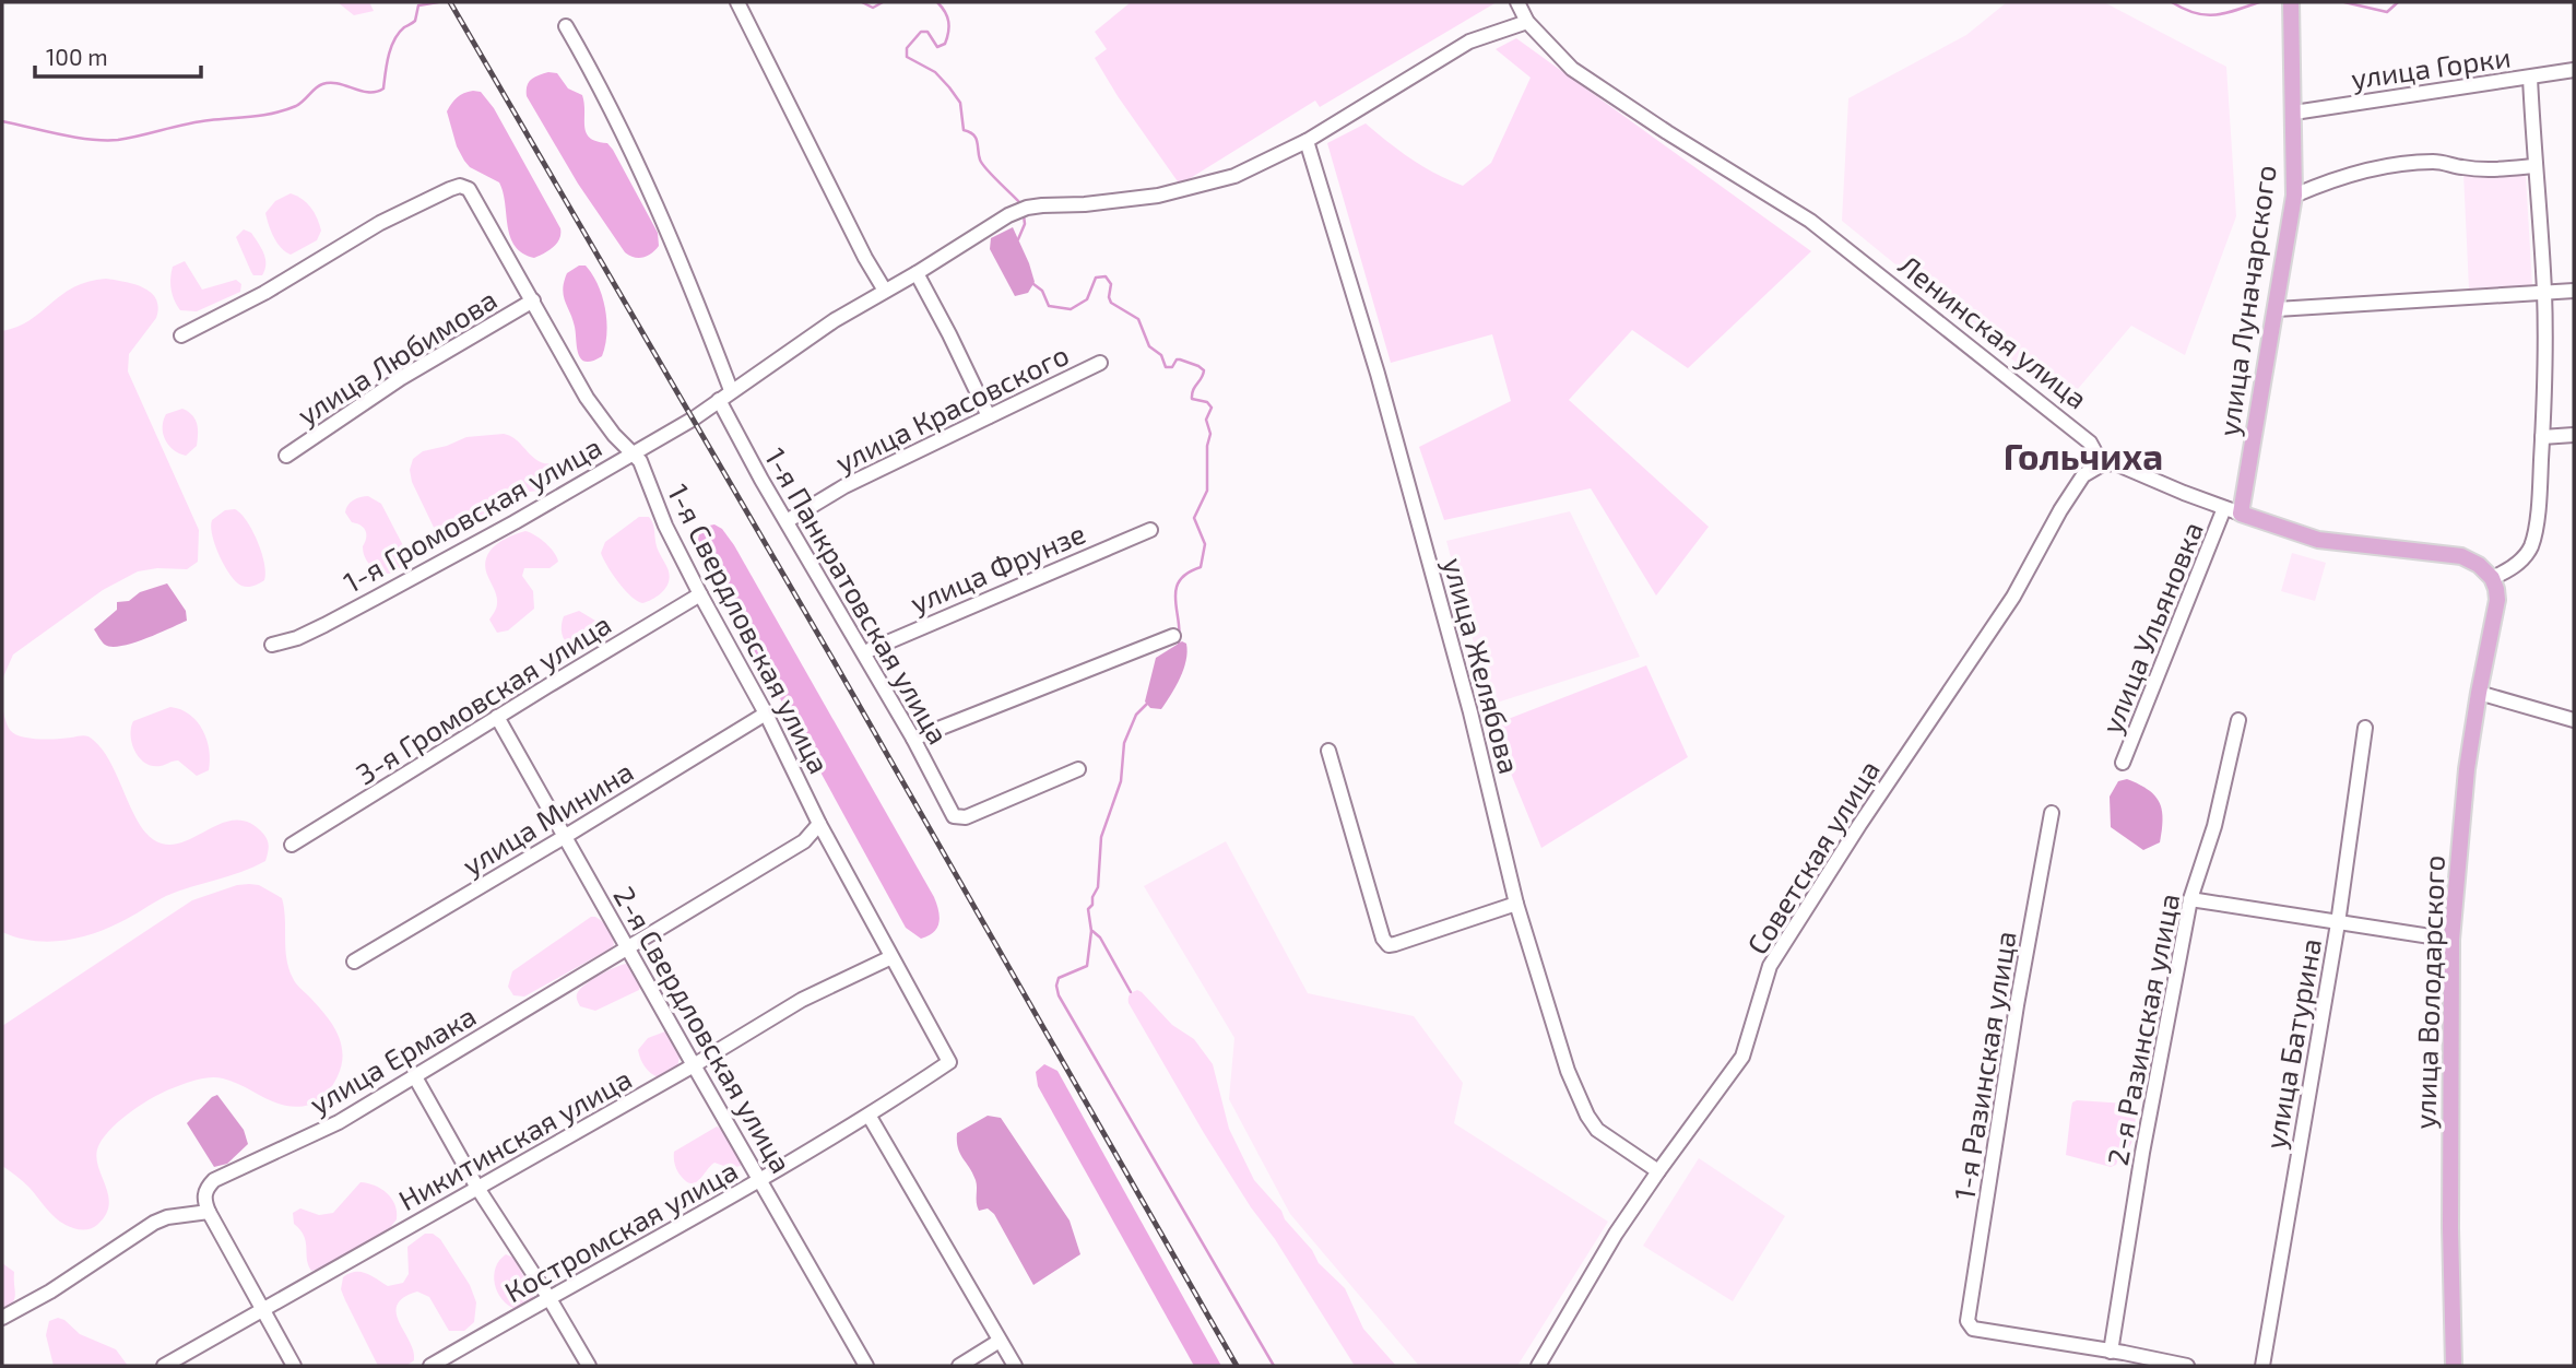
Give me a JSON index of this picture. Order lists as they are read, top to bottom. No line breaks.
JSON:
{"streets":{"main road":["улица Луначарского","улица Володарского"],"street":["улица Горки","Ленинская улица","улица Любимова","улица Красовского","1-я Громовская улица","улица Фрунзе","1-я Панкратовская улица","улица Ульяновка","1-я Свердловская улица","улица Желябова","3-я Громовская улица","улица Минина","Советская улица","2-я Свердловская улица","2-я Разинская улица","улица Батурина","улица Ермака","1-я Разинская улица","Никитинская улица","Костромская улица"]},"crossings":[["улица Горки","улица Луначарского"],["Ленинская улица","1-я Громовская улица"],["Ленинская улица","Советская улица"],["улица Любимова","1-я Свердловская улица"],["улица Красовского","1-я Панкратовская улица"],["1-я Громовская улица","1-я Панкратовская улица"],["1-я Громовская улица","1-я Свердловская улица"],["1-я Громовская улица","улица Желябова"],["улица Фрунзе","1-я Панкратовская улица"],["1-я Свердловская улица","3-я Громовская улица"],["1-я Свердловская улица","улица Минина"],["1-я Свердловская улица","улица Ермака"],["1-я Свердловская улица","Никитинская улица"],["1-я Свердловская улица","Костромская улица"],["улица Желябова","Советская улица"],["3-я Громовская улица","2-я Свердловская улица"],["улица Минина","2-я Свердловская улица"],["2-я Свердловская улица","улица Ермака"],["2-я Свердловская улица","Никитинская улица"],["2-я Свердловская улица","Костромская улица"],["2-я Разинская улица","1-я Разинская улица"]],"districts":["Гольчиха"],"scale_bar":"100 m"}
